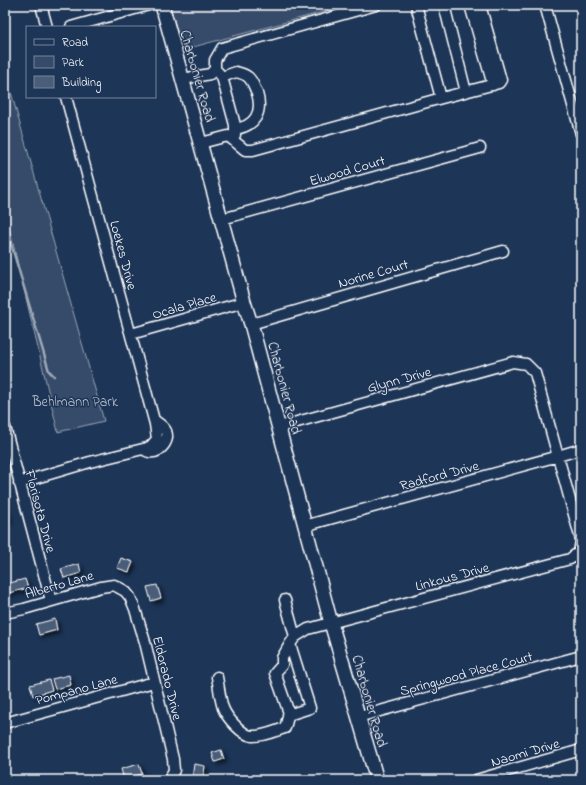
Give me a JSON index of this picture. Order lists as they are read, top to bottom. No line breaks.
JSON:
{"streets":{"main road":["Charbonier Road"],"street":["Elwood Court","Loekes Drive","Norine Court","Ocala Place","Glynn Drive","Radford Drive","Florisota Drive","Linkous Drive","Alberto Lane","Springwood Place Court","Eldorado Drive","Pompano Lane","Naomi Drive"]},"crossings":[["Charbonier Road","Elwood Court"],["Charbonier Road","Norine Court"],["Charbonier Road","Ocala Place"],["Charbonier Road","Glynn Drive"],["Charbonier Road","Radford Drive"],["Charbonier Road","Linkous Drive"],["Charbonier Road","Springwood Place Court"],["Loekes Drive","Ocala Place"],["Loekes Drive","Florisota Drive"],["Glynn Drive","Radford Drive"],["Florisota Drive","Alberto Lane"],["Alberto Lane","Eldorado Drive"],["Eldorado Drive","Pompano Lane"]],"parks":["Behlmann Park"],"legend":["Road","Park","Building"]}
